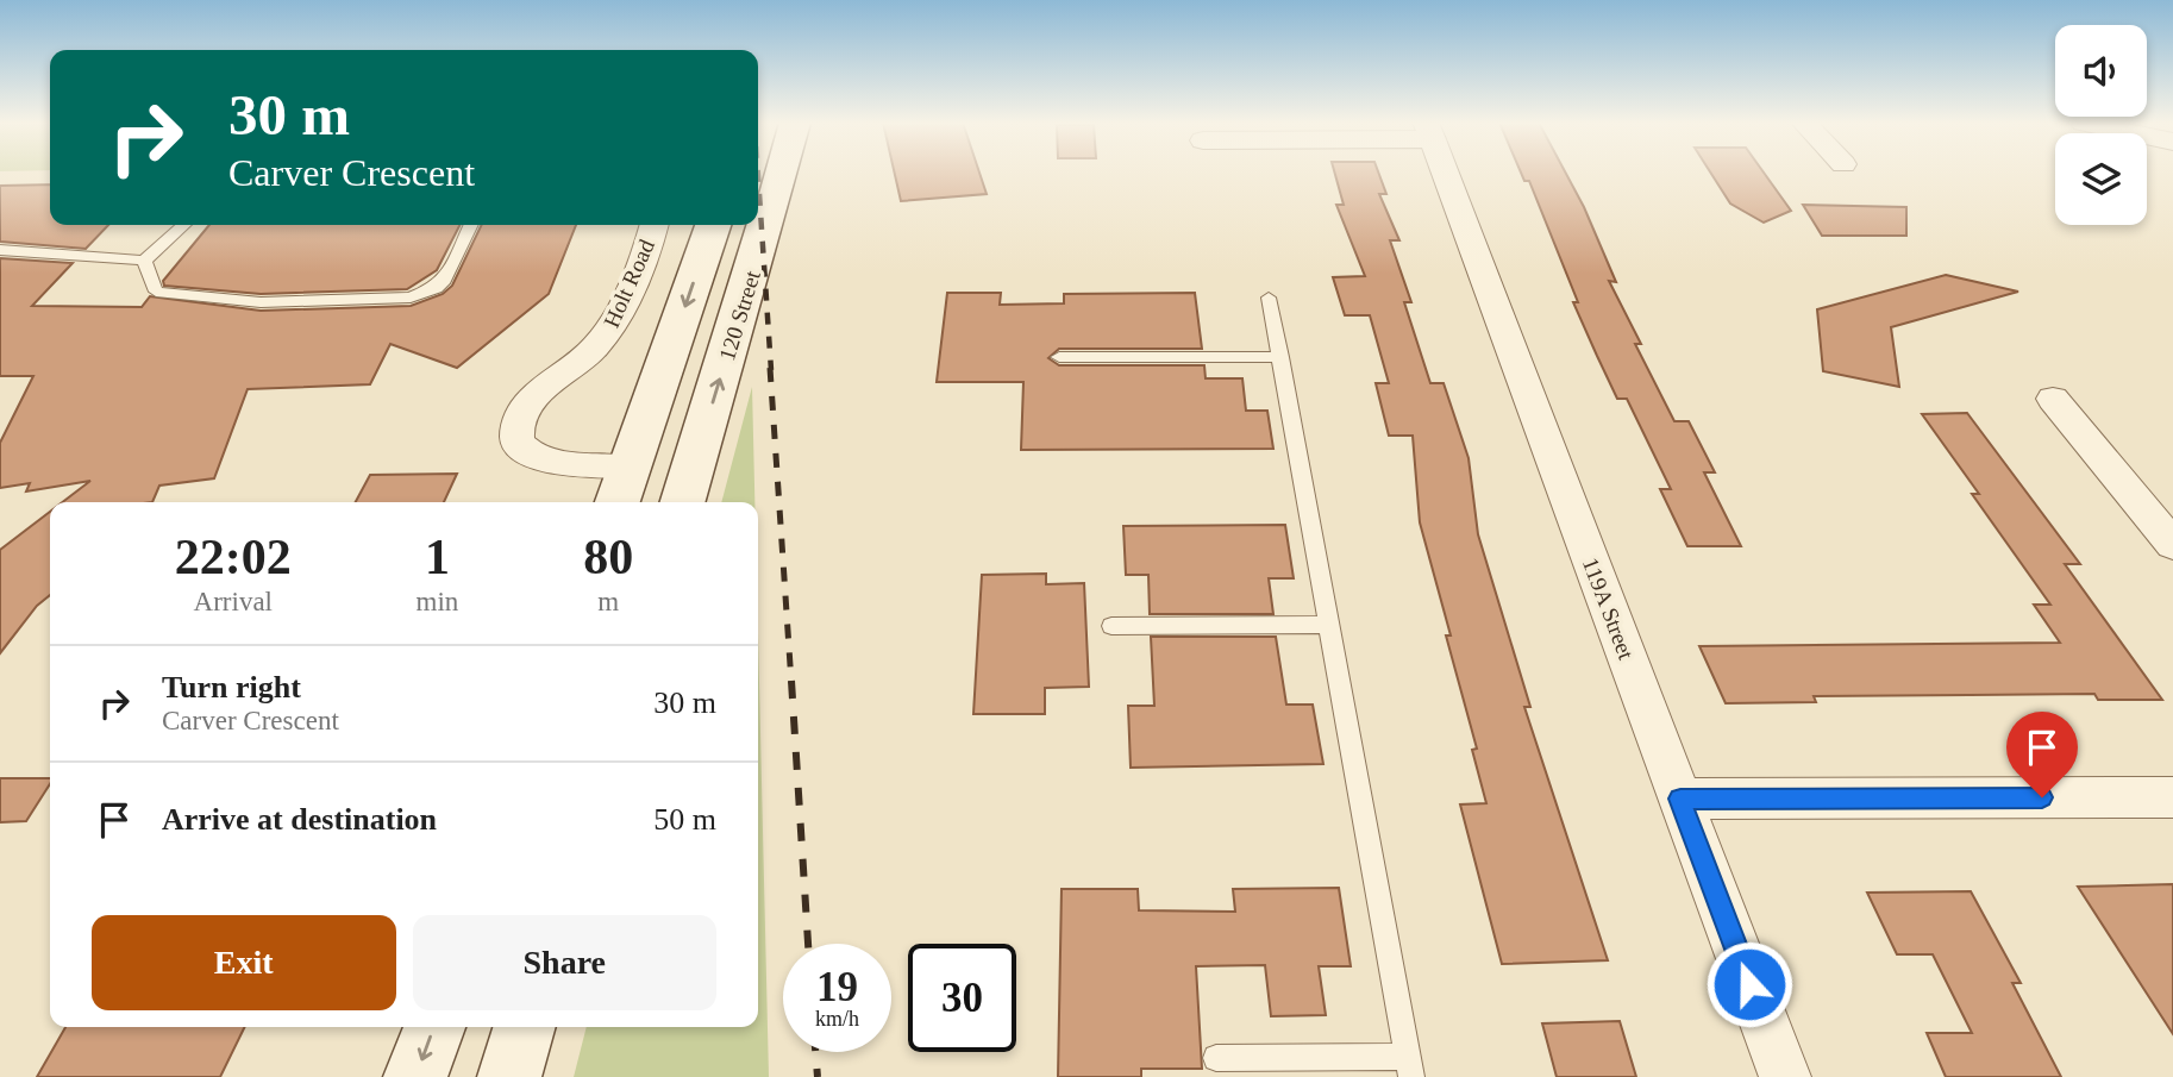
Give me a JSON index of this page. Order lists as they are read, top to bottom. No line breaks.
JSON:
{"streets":{"main road":["120 Street"],"street":["Holt Road","119A Street"]},"page":{"turn":["30 m","Carver Crescent"],"eta":["22:02","Arrival","1","min","80","m"],"list":[{"name":"Turn right","note":"Carver Crescent","value":"30 m"},{"name":"Arrive at destination","value":"50 m"}],"buttons":["Exit","Share"],"speed":"19 km/h","limit":"30"}}
